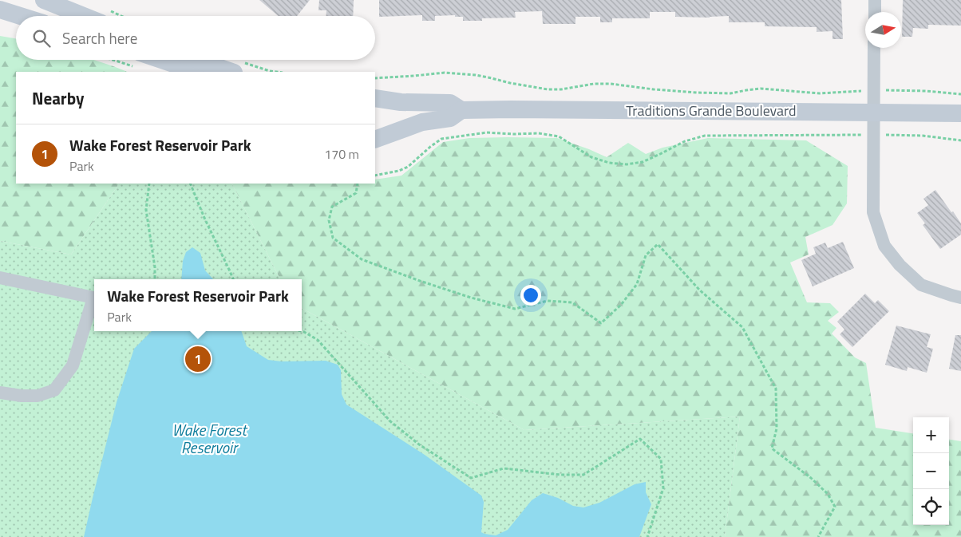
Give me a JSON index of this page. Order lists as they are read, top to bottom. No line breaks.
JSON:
{"streets":{"main road":["Traditions Grande Boulevard"]},"water":["Wake Forest Reservoir"],"north":"right","page":{"search":"Search here","heading":"Nearby","list":[{"mark":"1","name":"Wake Forest Reservoir Park","note":"Park","value":"170 m"}],"popup":["Wake Forest Reservoir Park","Park"],"pins":"1","map_buttons":["+","−"]}}
